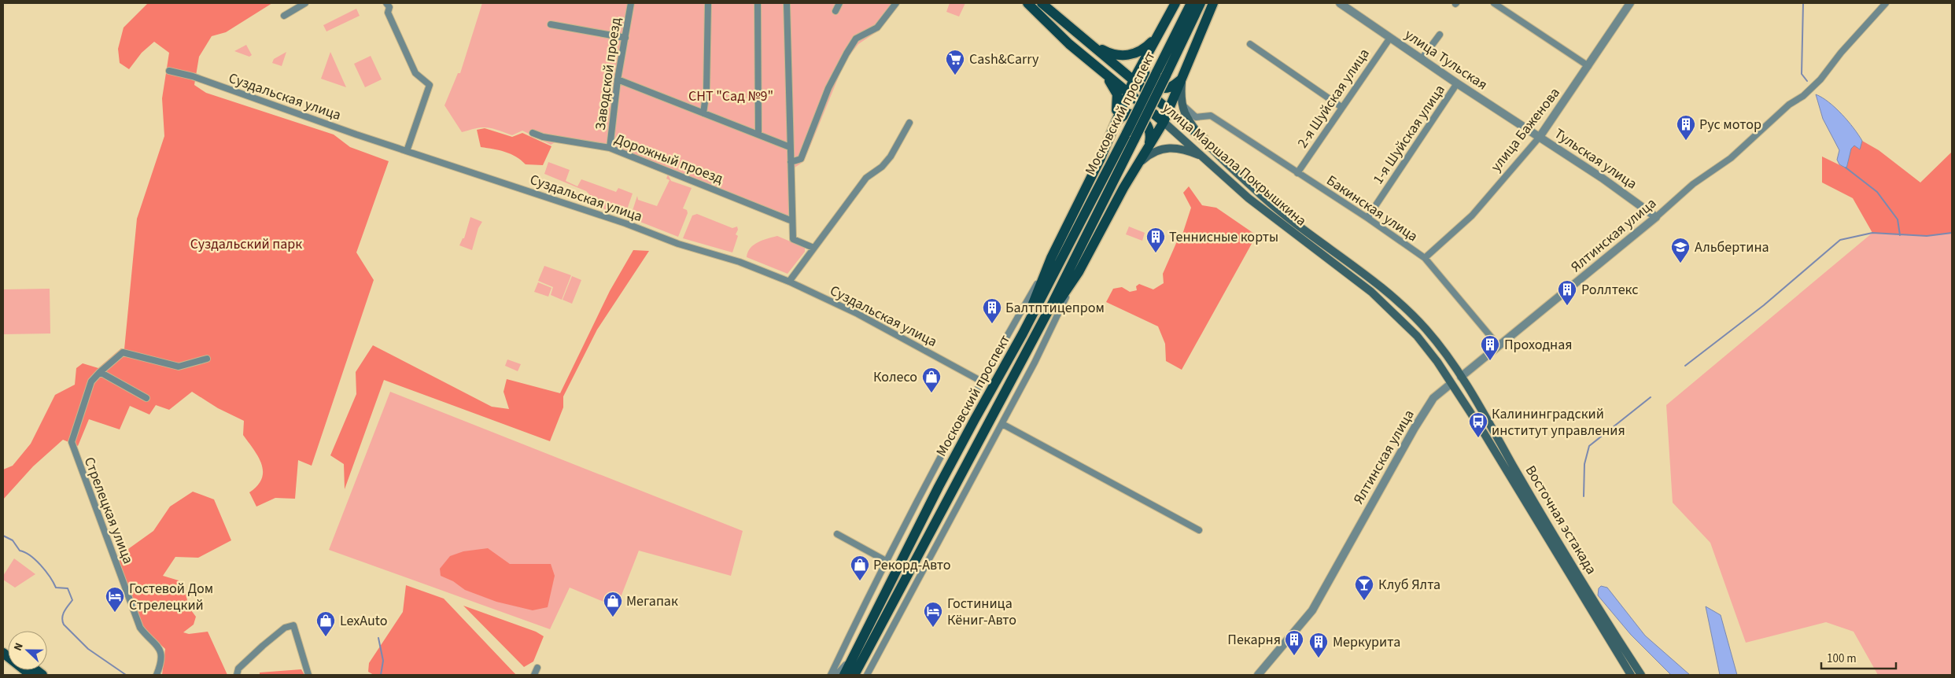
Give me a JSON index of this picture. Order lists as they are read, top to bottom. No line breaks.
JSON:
{"streets":{"main road":["Московский проспект","улица Маршала Покрышкина","Ялтинская улица","Восточная эстакада"],"street":["улица Тульская","Заводской проезд","Суздальская улица","2-я Шуйская улица","улица Баженова","1-я Шуйская улица","Дорожный проезд","Тульская улица","Бакинская улица","Стрелецкая улица"]},"crossings":[["улица Тульская","2-я Шуйская улица"],["улица Тульская","улица Баженова"],["улица Тульская","1-я Шуйская улица"],["улица Тульская","Тульская улица"],["Заводской проезд","Дорожный проезд"],["Суздальская улица","Московский проспект"],["2-я Шуйская улица","Бакинская улица"],["улица Баженова","Тульская улица"],["улица Баженова","Бакинская улица"],["1-я Шуйская улица","Бакинская улица"],["Тульская улица","Ялтинская улица"],["улица Маршала Покрышкина","Ялтинская улица"],["улица Маршала Покрышкина","Восточная эстакада"],["Бакинская улица","Ялтинская улица"],["Ялтинская улица","Восточная эстакада"]],"parks":["СНТ \"Сад №9\"","Суздальский парк"],"places":{"supermarket":["Cash&Carry"],"building":["Рус мотор","Теннисные корты","Роллтекс","Балтптицепром","Проходная","Пекарня","Меркурита"],"school or university":["Альбертина"],"shop":["Колесо","Рекорд-Авто","Мегапак","LexAuto"],"bus stop":["Калининградский институт управления"],"bar":["Клуб Ялта"],"hotel":["Гостевой Дом Стрелецкий","Гостиница Кёниг-Авто"]},"scale_bar":"100 m","north":"left"}
